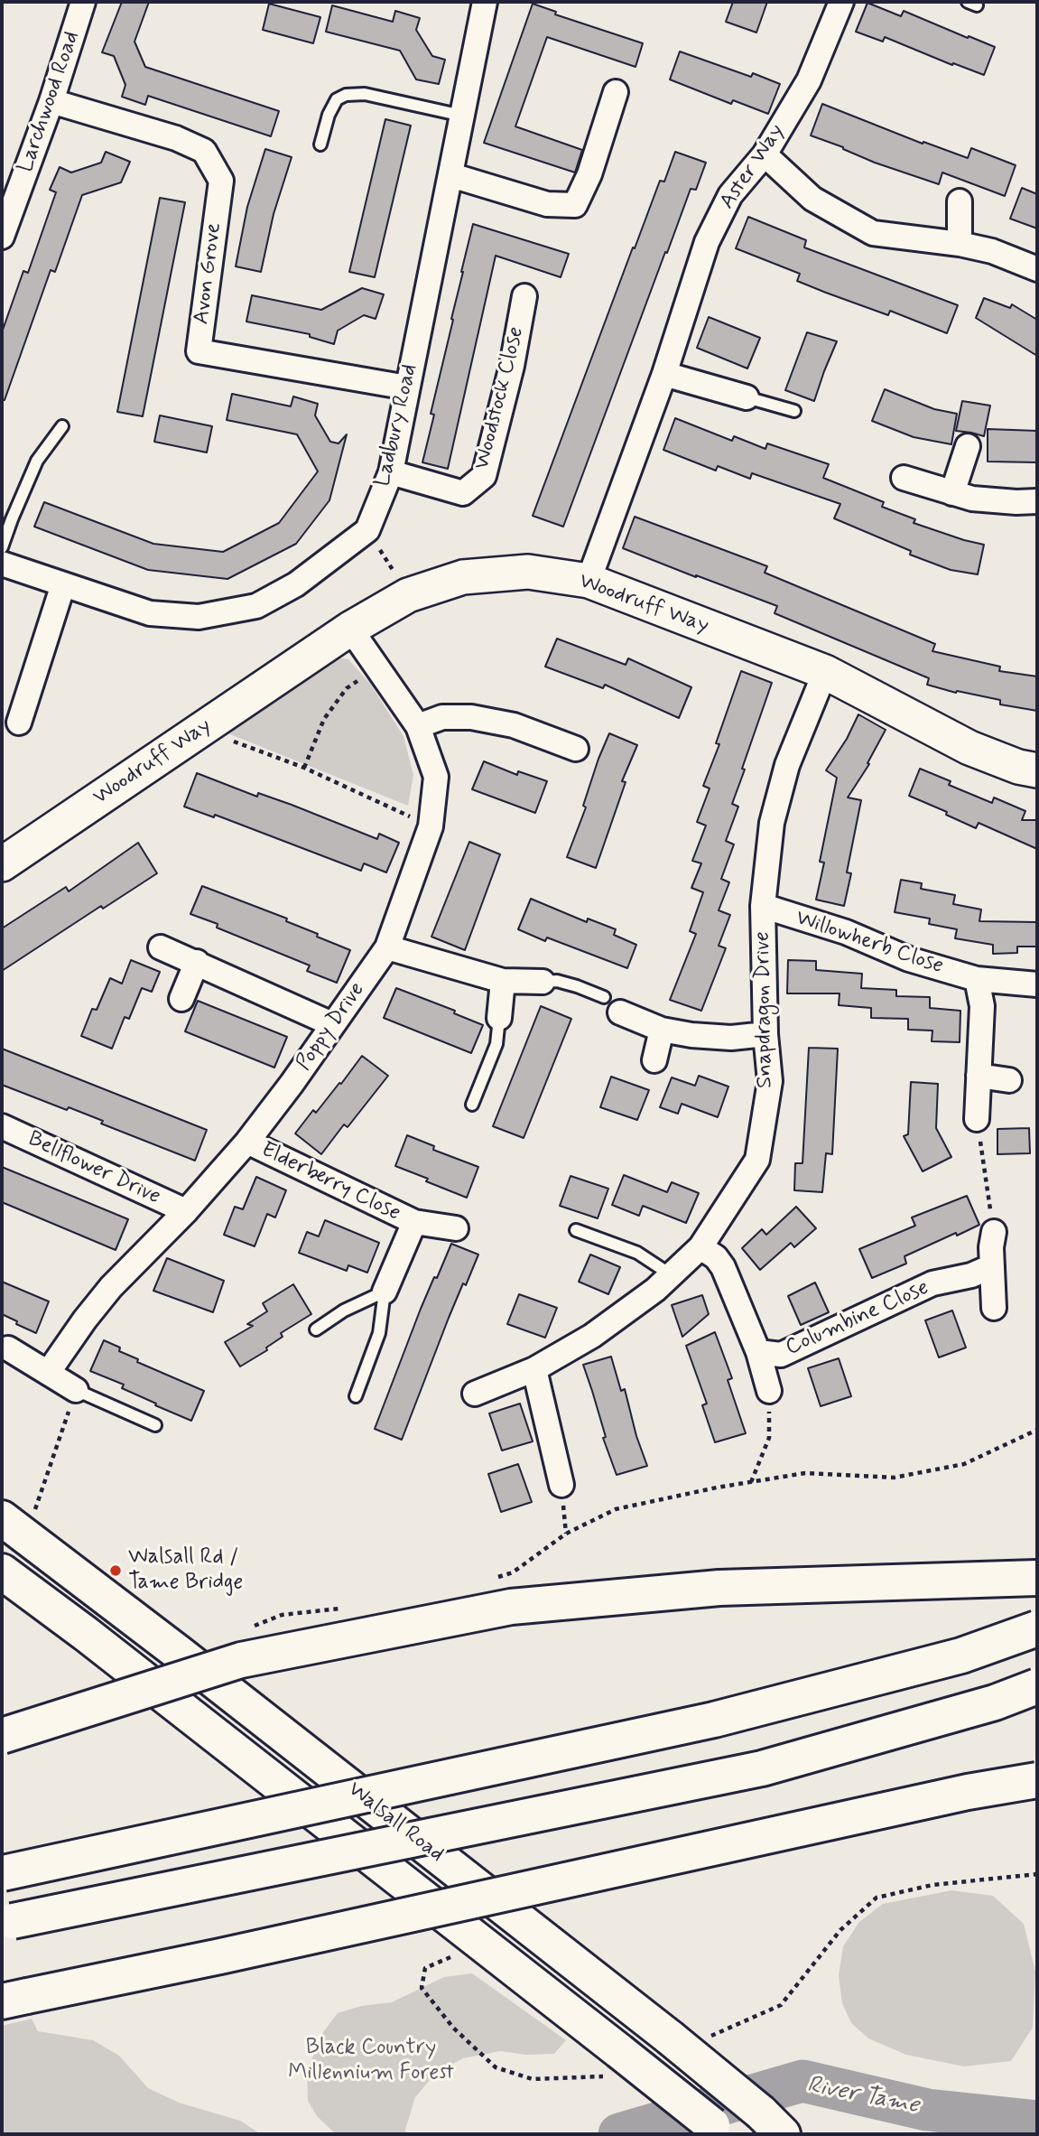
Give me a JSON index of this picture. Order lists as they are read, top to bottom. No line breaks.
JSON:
{"streets":{"main road":["Walsall Road"],"street":["Larchwood Road","Aster Way","Avon Grove","Woodstock Close","Ladbury Road","Woodruff Way","Willowherb Close","Snapdragon Drive","Poppy Drive","Bellflower Drive","Elderberry Close","Columbine Close"]},"crossings":[["Larchwood Road","Avon Grove"],["Aster Way","Woodruff Way"],["Avon Grove","Ladbury Road"],["Woodstock Close","Ladbury Road"],["Woodruff Way","Snapdragon Drive"],["Woodruff Way","Poppy Drive"],["Willowherb Close","Snapdragon Drive"],["Snapdragon Drive","Columbine Close"],["Poppy Drive","Bellflower Drive"],["Poppy Drive","Elderberry Close"]],"water":["River Tame"],"parks":["Black Country Millennium Forest"],"places":["Walsall Rd / Tame Bridge"]}
